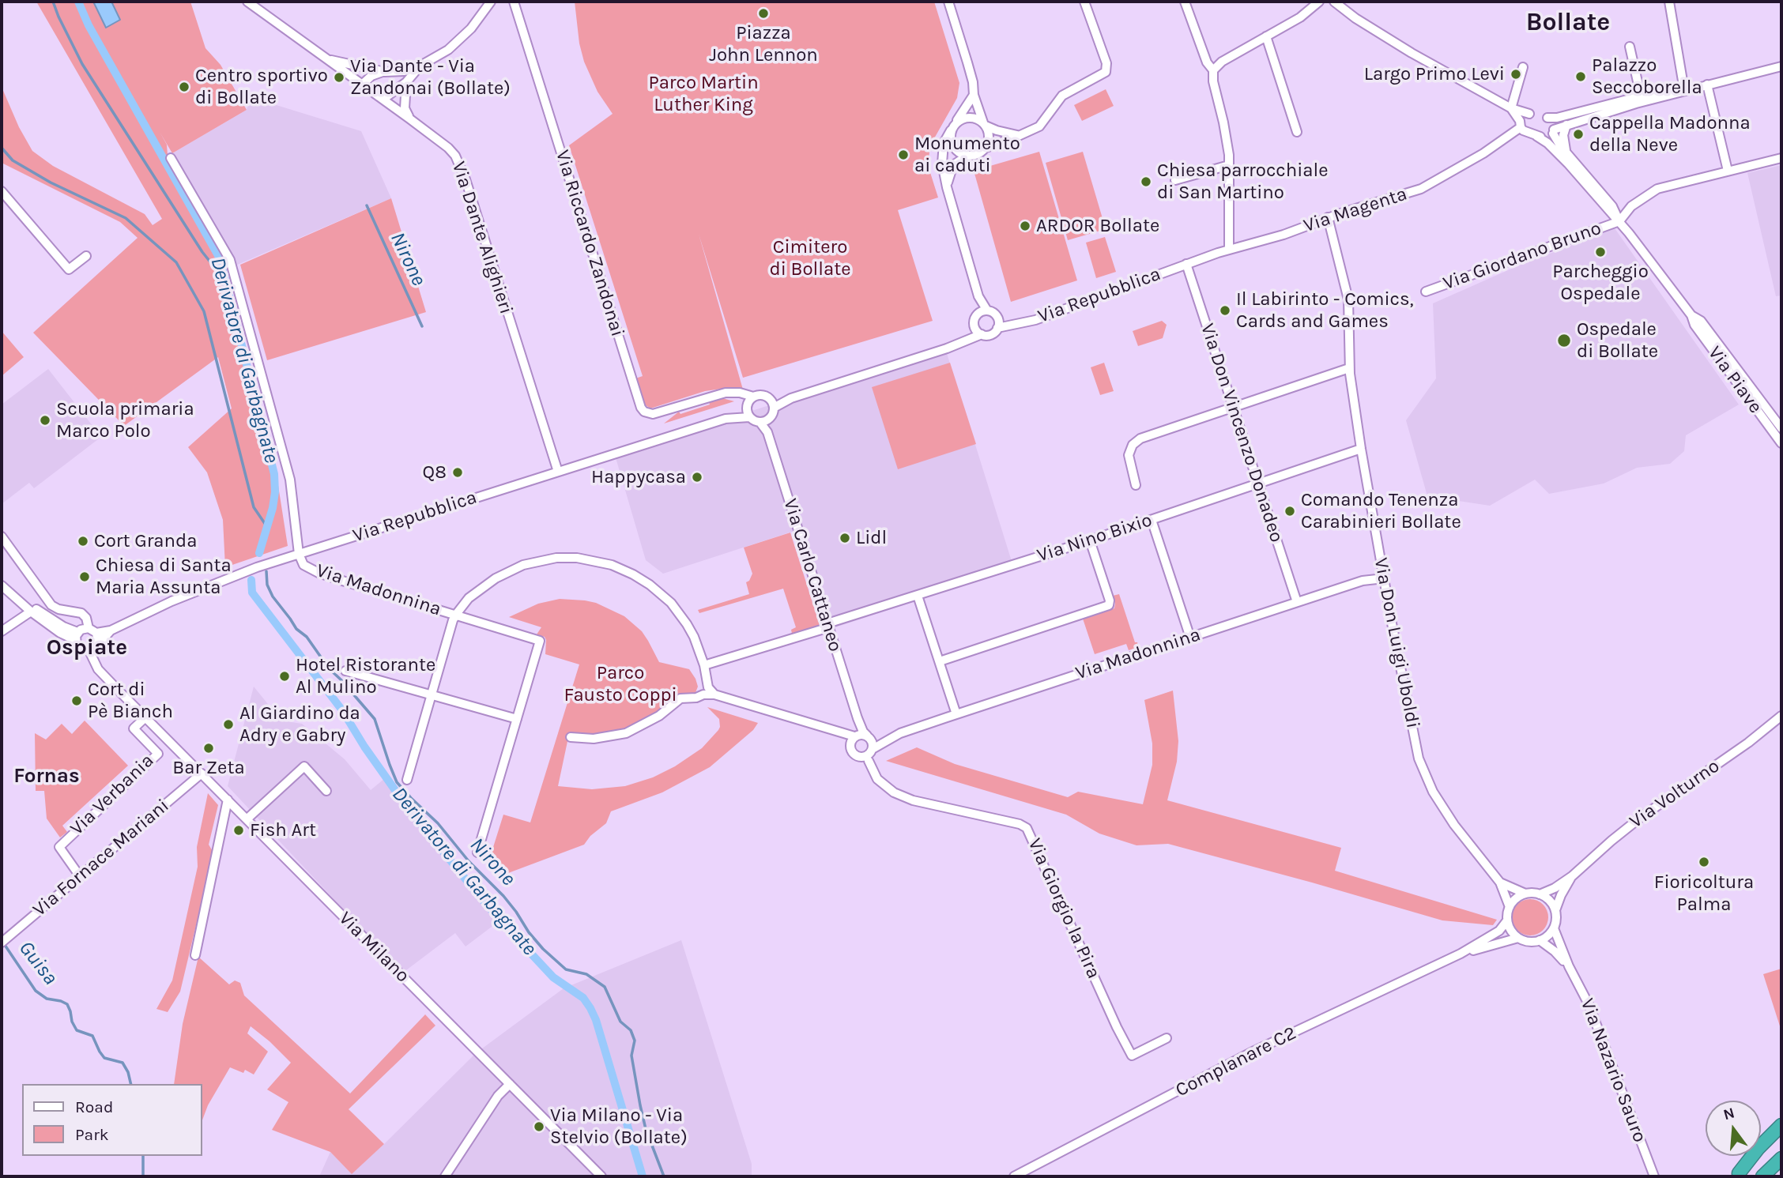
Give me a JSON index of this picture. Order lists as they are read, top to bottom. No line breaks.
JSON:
{"streets":{"street":["Via Magenta","Via Dante Alighieri","Via Riccardo Zandonai","Via Giordano Bruno","Via Repubblica","Via Piave","Via Don Vincenzo Donadeo","Via Nino Bixio","Via Carlo Cattaneo","Via Madonnina","Via Don Luigi Uboldi","Via Volturno","Via Verbania","Via Fornace Mariani","Via Giorgio la Pira","Via Milano","Complanare C2","Via Nazario Sauro"]},"crossings":[["Via Magenta","Via Repubblica"],["Via Magenta","Via Piave"],["Via Magenta","Via Don Vincenzo Donadeo"],["Via Magenta","Via Don Luigi Uboldi"],["Via Dante Alighieri","Via Repubblica"],["Via Riccardo Zandonai","Via Repubblica"],["Via Riccardo Zandonai","Via Carlo Cattaneo"],["Via Giordano Bruno","Via Piave"],["Via Repubblica","Via Don Vincenzo Donadeo"],["Via Repubblica","Via Carlo Cattaneo"],["Via Repubblica","Via Madonnina"],["Via Repubblica","Via Milano"],["Via Don Vincenzo Donadeo","Via Nino Bixio"],["Via Don Vincenzo Donadeo","Via Madonnina"],["Via Nino Bixio","Via Carlo Cattaneo"],["Via Nino Bixio","Via Madonnina"],["Via Nino Bixio","Via Don Luigi Uboldi"],["Via Carlo Cattaneo","Via Madonnina"],["Via Madonnina","Via Don Luigi Uboldi"],["Via Don Luigi Uboldi","Via Volturno"],["Via Don Luigi Uboldi","Complanare C2"],["Via Don Luigi Uboldi","Via Nazario Sauro"],["Via Volturno","Complanare C2"],["Via Volturno","Via Nazario Sauro"],["Via Verbania","Via Fornace Mariani"],["Via Verbania","Via Milano"],["Via Fornace Mariani","Via Milano"],["Complanare C2","Via Nazario Sauro"]],"districts":["Bollate","Ospiate","Fornas"],"water":["Nirone","Derivatore di Garbagnate","Guisa"],"parks":["Parco Martin Luther King","Cimitero di Bollate","Parco Fausto Coppi"],"places":["Piazza John Lennon","Largo Primo Levi","Palazzo Seccoborella","Via Dante - Via Zandonai (Bollate)","Centro sportivo di Bollate","Cappella Madonna della Neve","Monumento ai caduti","Chiesa parrocchiale di San Martino","ARDOR Bollate","Parcheggio Ospedale","Il Labirinto - Comics, Cards and Games","Ospedale di Bollate","Scuola primaria Marco Polo","Q8","Happycasa","Comando Tenenza Carabinieri Bollate","Lidl","Cort Granda","Chiesa di Santa Maria Assunta","Hotel Ristorante Al Mulino","Cort di Pè Bianch","Al Giardino da Adry e Gabry","Bar Zeta","Fish Art","Fioricoltura Palma","Via Milano - Via Stelvio (Bollate)"],"legend":["Road","Park"],"north":"top"}
